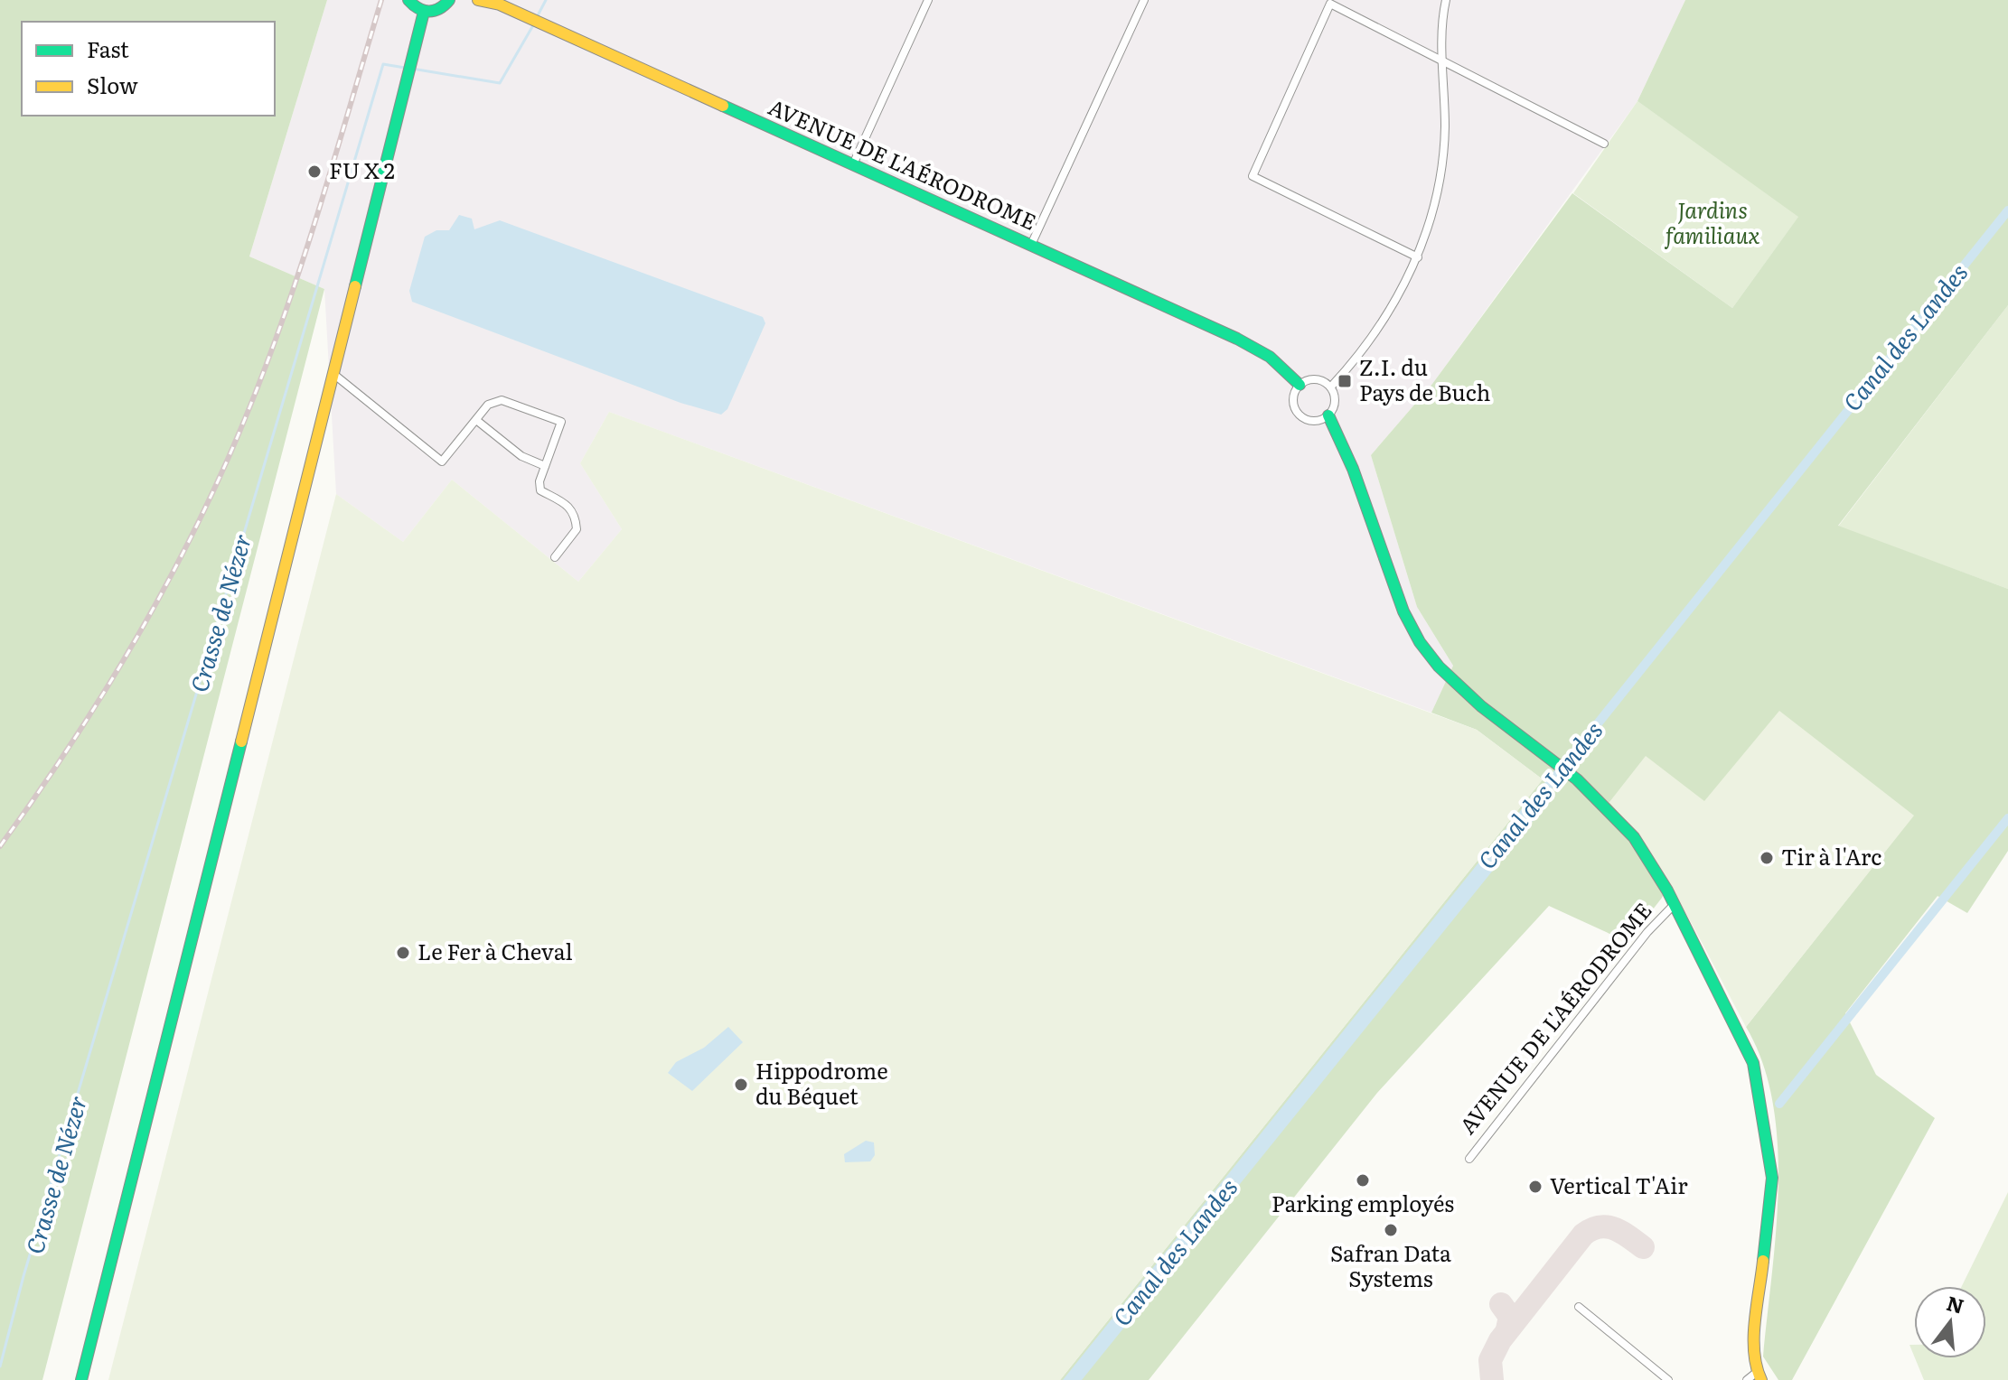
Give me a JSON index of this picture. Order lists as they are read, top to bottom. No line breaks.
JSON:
{"streets":{"street":["AVENUE DE L'AÉRODROME"]},"water":["Canal des Landes","Crasse de Nézer"],"parks":["Jardins familiaux"],"places":{"other":["FU X 2","Tir à l'Arc","Le Fer à Cheval","Hippodrome du Béquet","Parking employés","Vertical T'Air","Safran Data Systems"],"transit":["Z.I. du Pays de Buch"]},"legend":["Fast","Slow"],"north":"top"}
